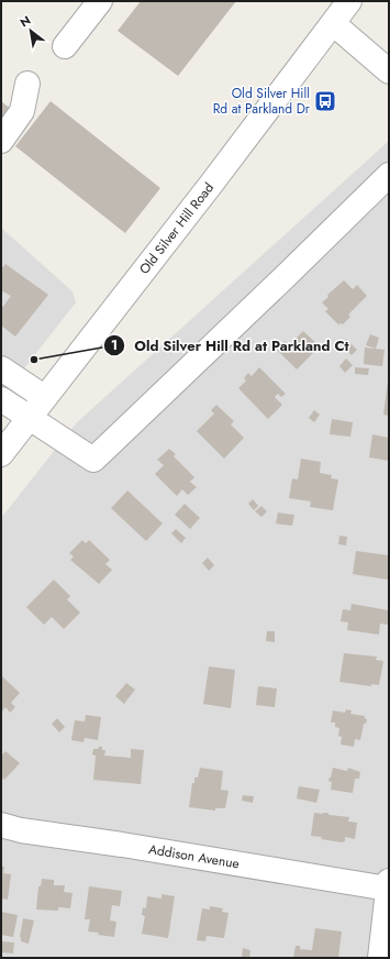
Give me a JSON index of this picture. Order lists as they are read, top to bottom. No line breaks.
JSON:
{"streets":{"street":["Old Silver Hill Road","Addison Avenue"]},"places":{"bus stop":["Old Silver Hill Rd at Parkland Dr"],"other":["Old Silver Hill Rd at Parkland Ct"]},"north":"top left"}
